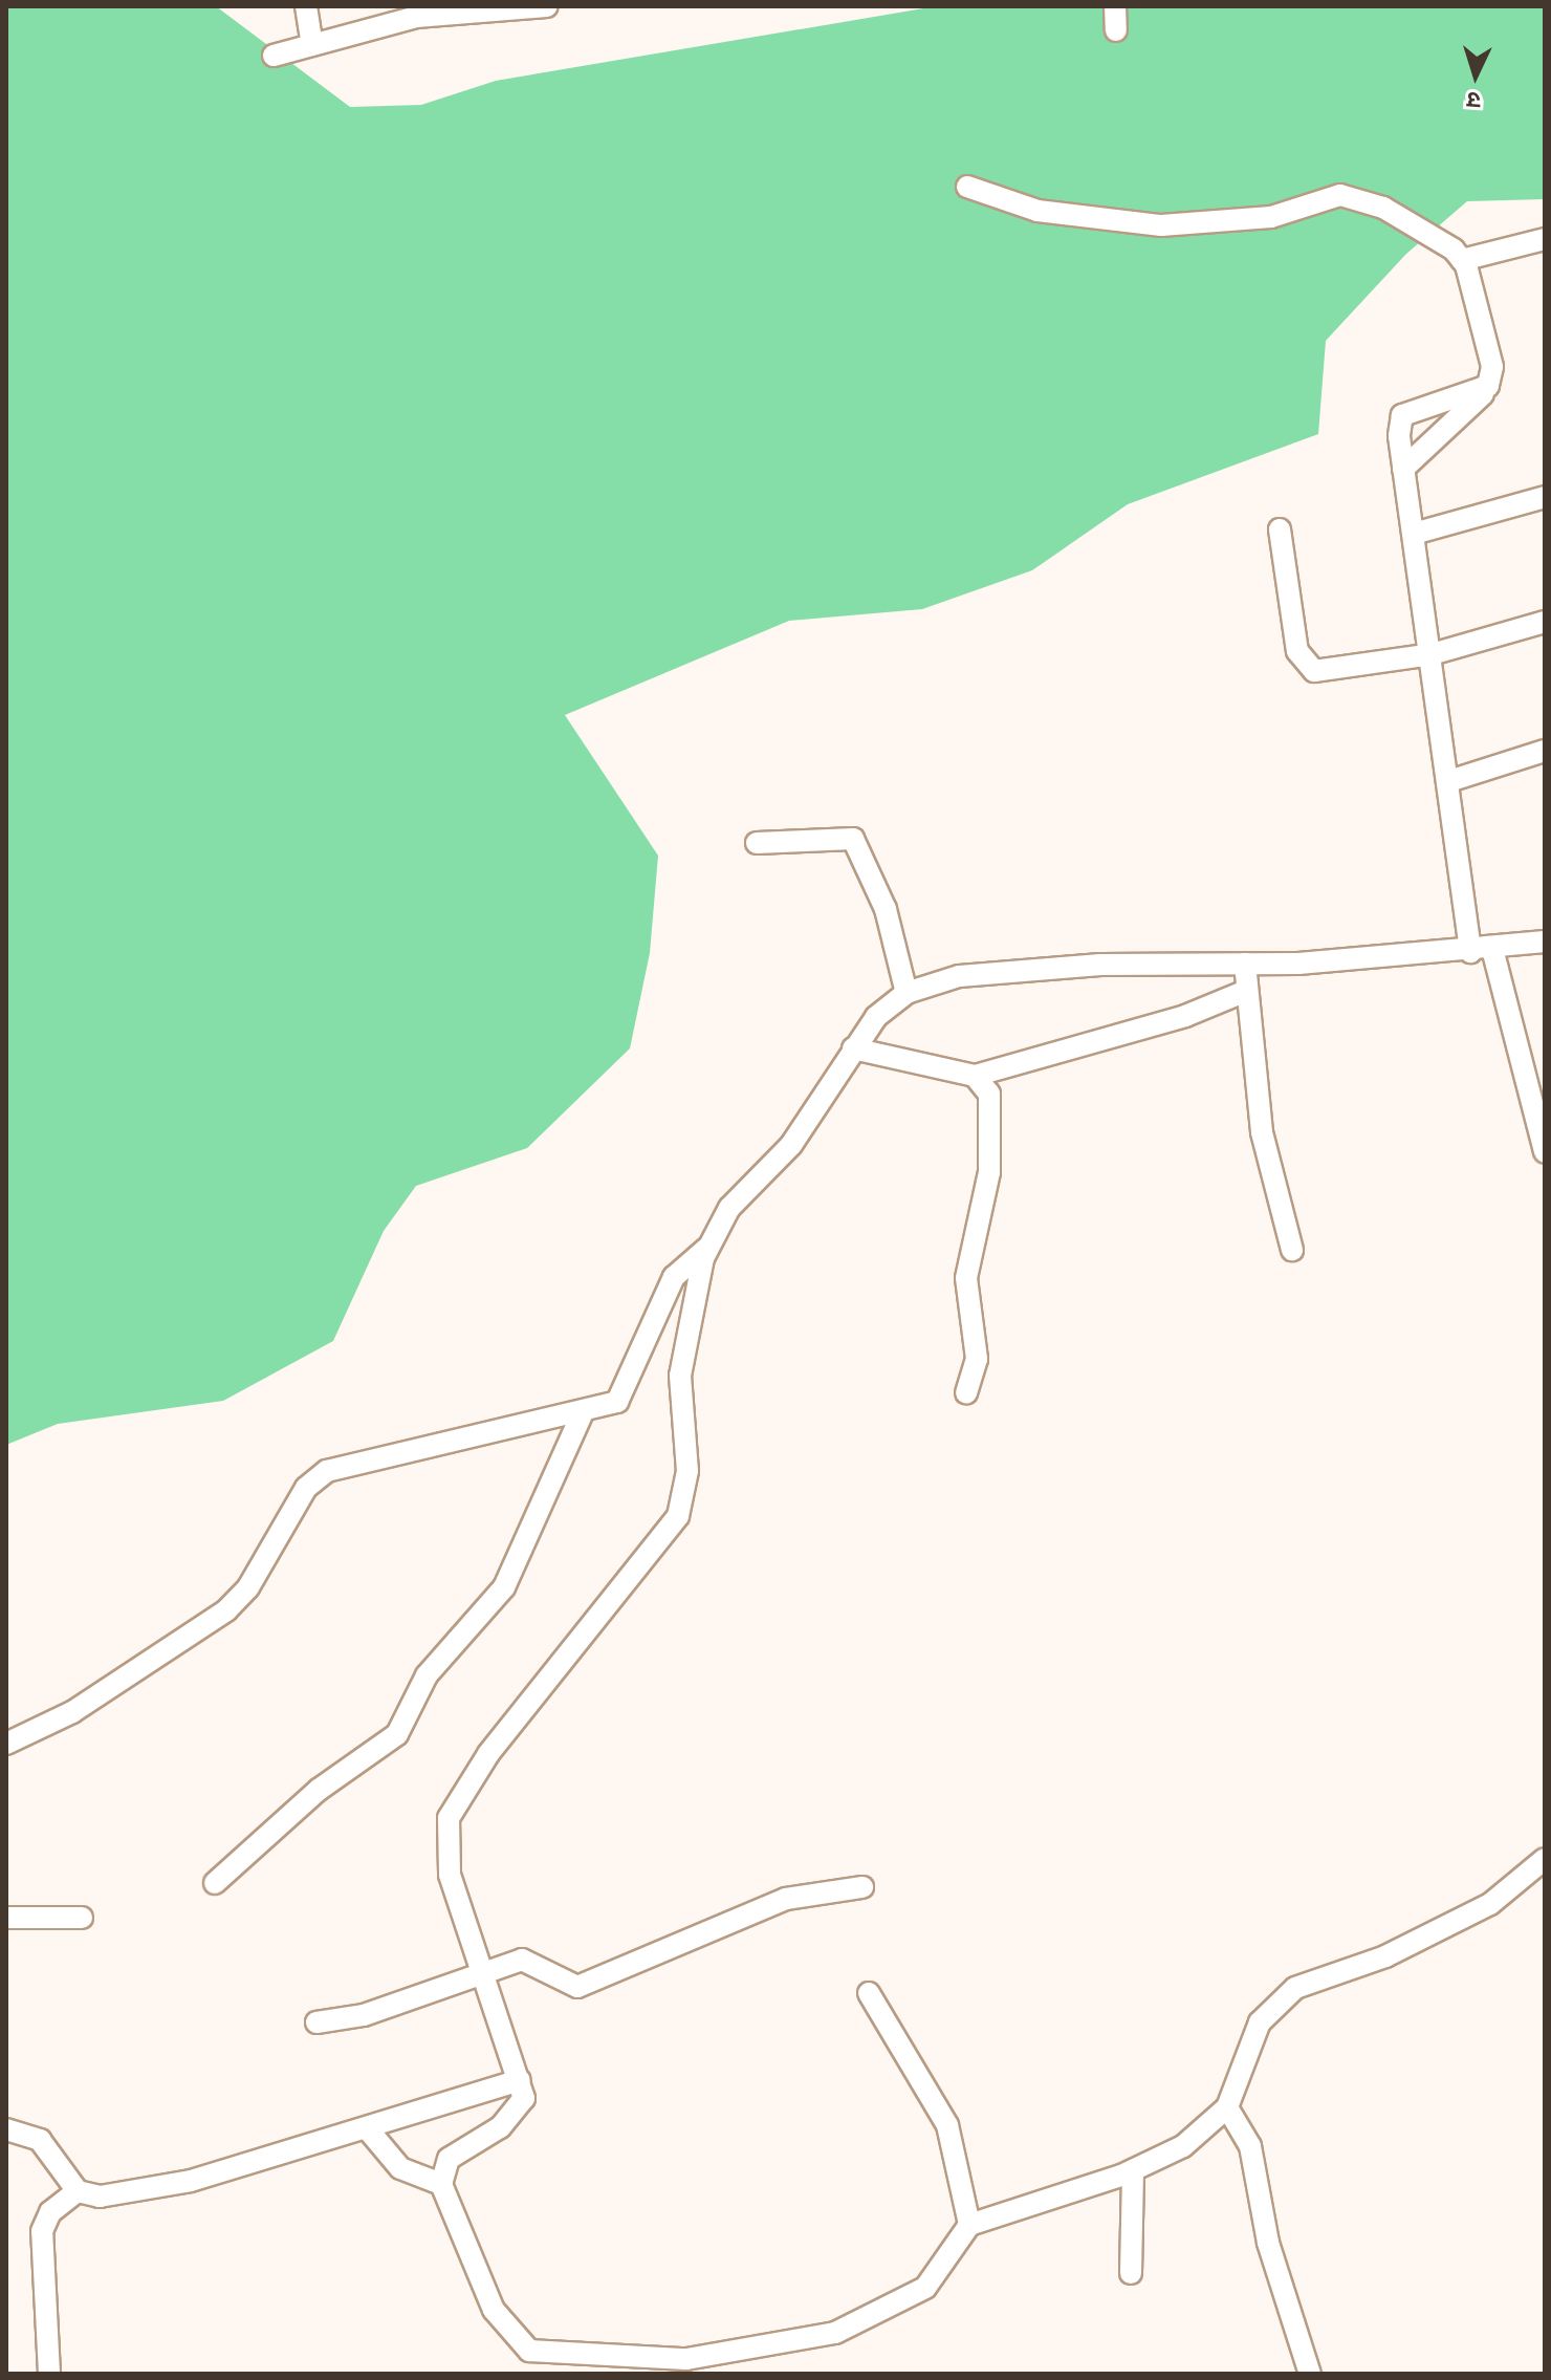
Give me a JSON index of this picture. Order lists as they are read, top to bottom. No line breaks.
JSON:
{"north":"bottom"}
